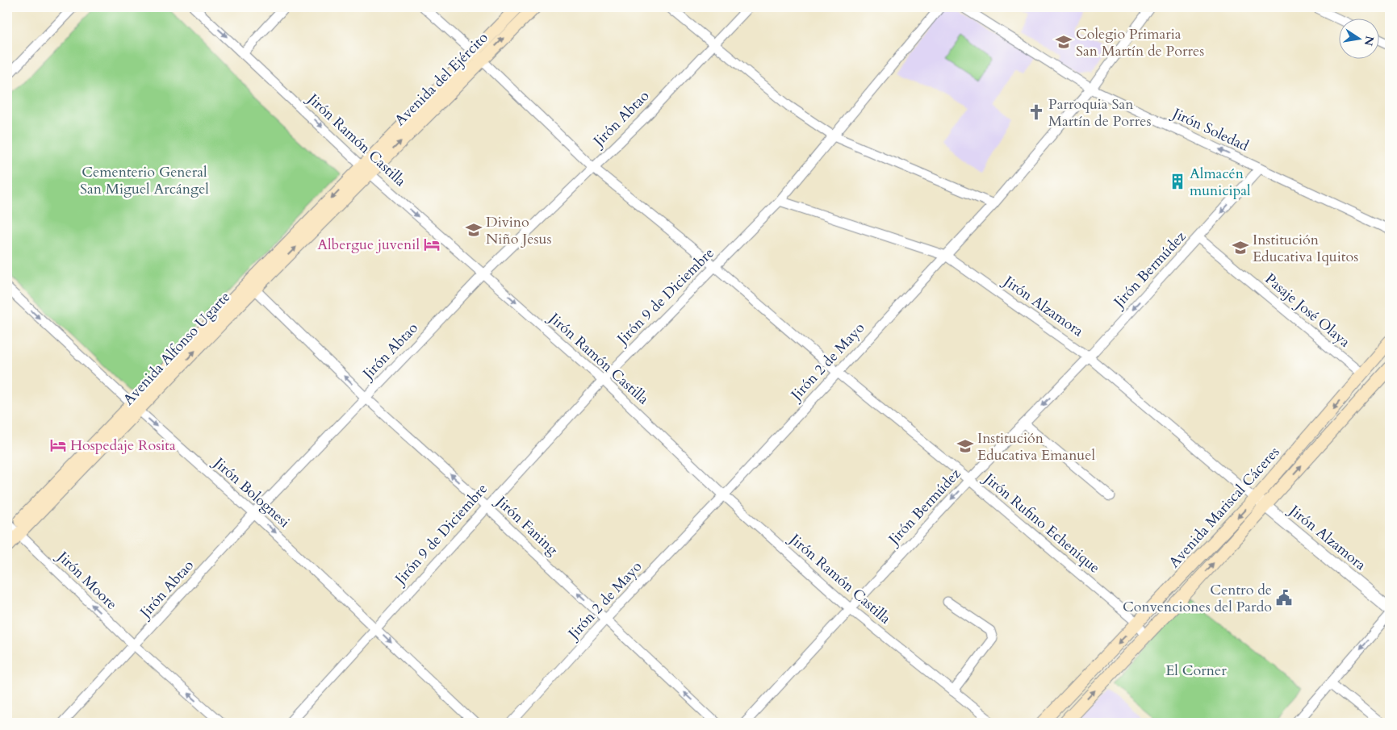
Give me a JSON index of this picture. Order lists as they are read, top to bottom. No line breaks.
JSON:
{"streets":{"main road":["Avenida del Ejército","Avenida Alfonso Ugarte","Avenida Mariscal Cáceres"],"street":["Jirón Abtao","Jirón Soledad","Jirón Ramón Castilla","Jirón Bermúdez","Jirón 9 de Diciembre","Jirón Alzamora","Pasaje José Olaya","Jirón 2 de Mayo","Jirón Bolognesi","Jirón Rufino Echenique","Jirón Faning","Jirón Moore"]},"crossings":[["Avenida del Ejército","Jirón Ramón Castilla"],["Avenida del Ejército","Avenida Alfonso Ugarte"],["Avenida del Ejército","Jirón Rufino Echenique"],["Jirón Abtao","Jirón Ramón Castilla"],["Jirón Abtao","Jirón Bolognesi"],["Jirón Abtao","Jirón Rufino Echenique"],["Jirón Abtao","Jirón Faning"],["Jirón Abtao","Jirón Moore"],["Jirón Soledad","Jirón Bermúdez"],["Jirón Soledad","Jirón 2 de Mayo"],["Jirón Ramón Castilla","Jirón Bermúdez"],["Jirón Ramón Castilla","Jirón 9 de Diciembre"],["Jirón Ramón Castilla","Avenida Alfonso Ugarte"],["Jirón Ramón Castilla","Jirón 2 de Mayo"],["Jirón Bermúdez","Jirón Alzamora"],["Jirón Bermúdez","Pasaje José Olaya"],["Jirón Bermúdez","Jirón Rufino Echenique"],["Jirón 9 de Diciembre","Jirón Alzamora"],["Jirón 9 de Diciembre","Jirón Bolognesi"],["Jirón 9 de Diciembre","Jirón Rufino Echenique"],["Jirón 9 de Diciembre","Jirón Faning"],["Jirón Alzamora","Jirón 2 de Mayo"],["Jirón Alzamora","Avenida Mariscal Cáceres"],["Pasaje José Olaya","Avenida Mariscal Cáceres"],["Avenida Alfonso Ugarte","Jirón Bolognesi"],["Avenida Alfonso Ugarte","Jirón Faning"],["Avenida Alfonso Ugarte","Jirón Moore"],["Jirón 2 de Mayo","Jirón Rufino Echenique"],["Jirón 2 de Mayo","Jirón Faning"],["Avenida Mariscal Cáceres","Jirón Rufino Echenique"]],"one_way":["Jirón Soledad","Jirón Ramón Castilla","Jirón Bermúdez","Jirón Bolognesi","Jirón Faning","Jirón Moore"],"parks":["Cementerio General San Miguel Arcángel","El Corner"],"places":{"school or university":["Colegio Primaria San Martín de Porres","Divino Niño Jesus","Institución Educativa Iquitos","Institución Educativa Emanuel"],"church":["Parroquia San Martín de Porres"],"building":["Almacén municipal"],"hotel":["Albergue juvenil","Hospedaje Rosita"],"public building":["Centro de Convenciones del Pardo"]},"north":"right"}
